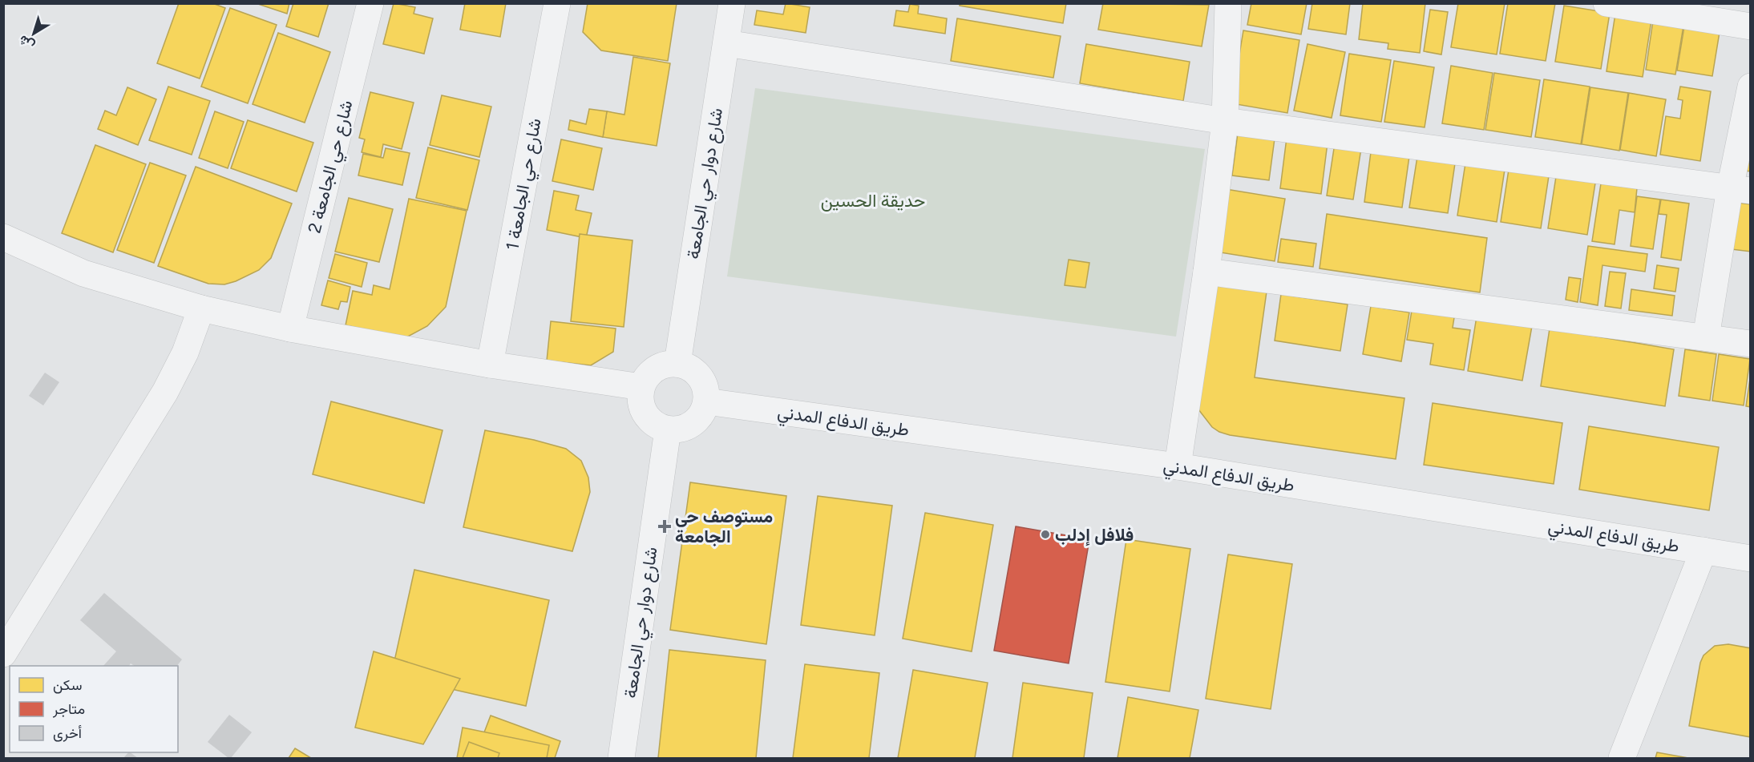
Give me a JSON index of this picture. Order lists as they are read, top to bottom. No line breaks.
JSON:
{"streets":{"street":["شارع حي الجامعة 2","شارع دوار حي الجامعة","شارع حي الجامعة 1","طريق الدفاع المدني"]},"crossings":[["شارع دوار حي الجامعة","طريق الدفاع المدني"]],"parks":["حديقة الحسين"],"places":{"health":["مستوصف حي الجامعة"],"other":["فلافل إدلب"]},"legend":["سكن","متاجر","أخرى"],"north":"bottom left"}
